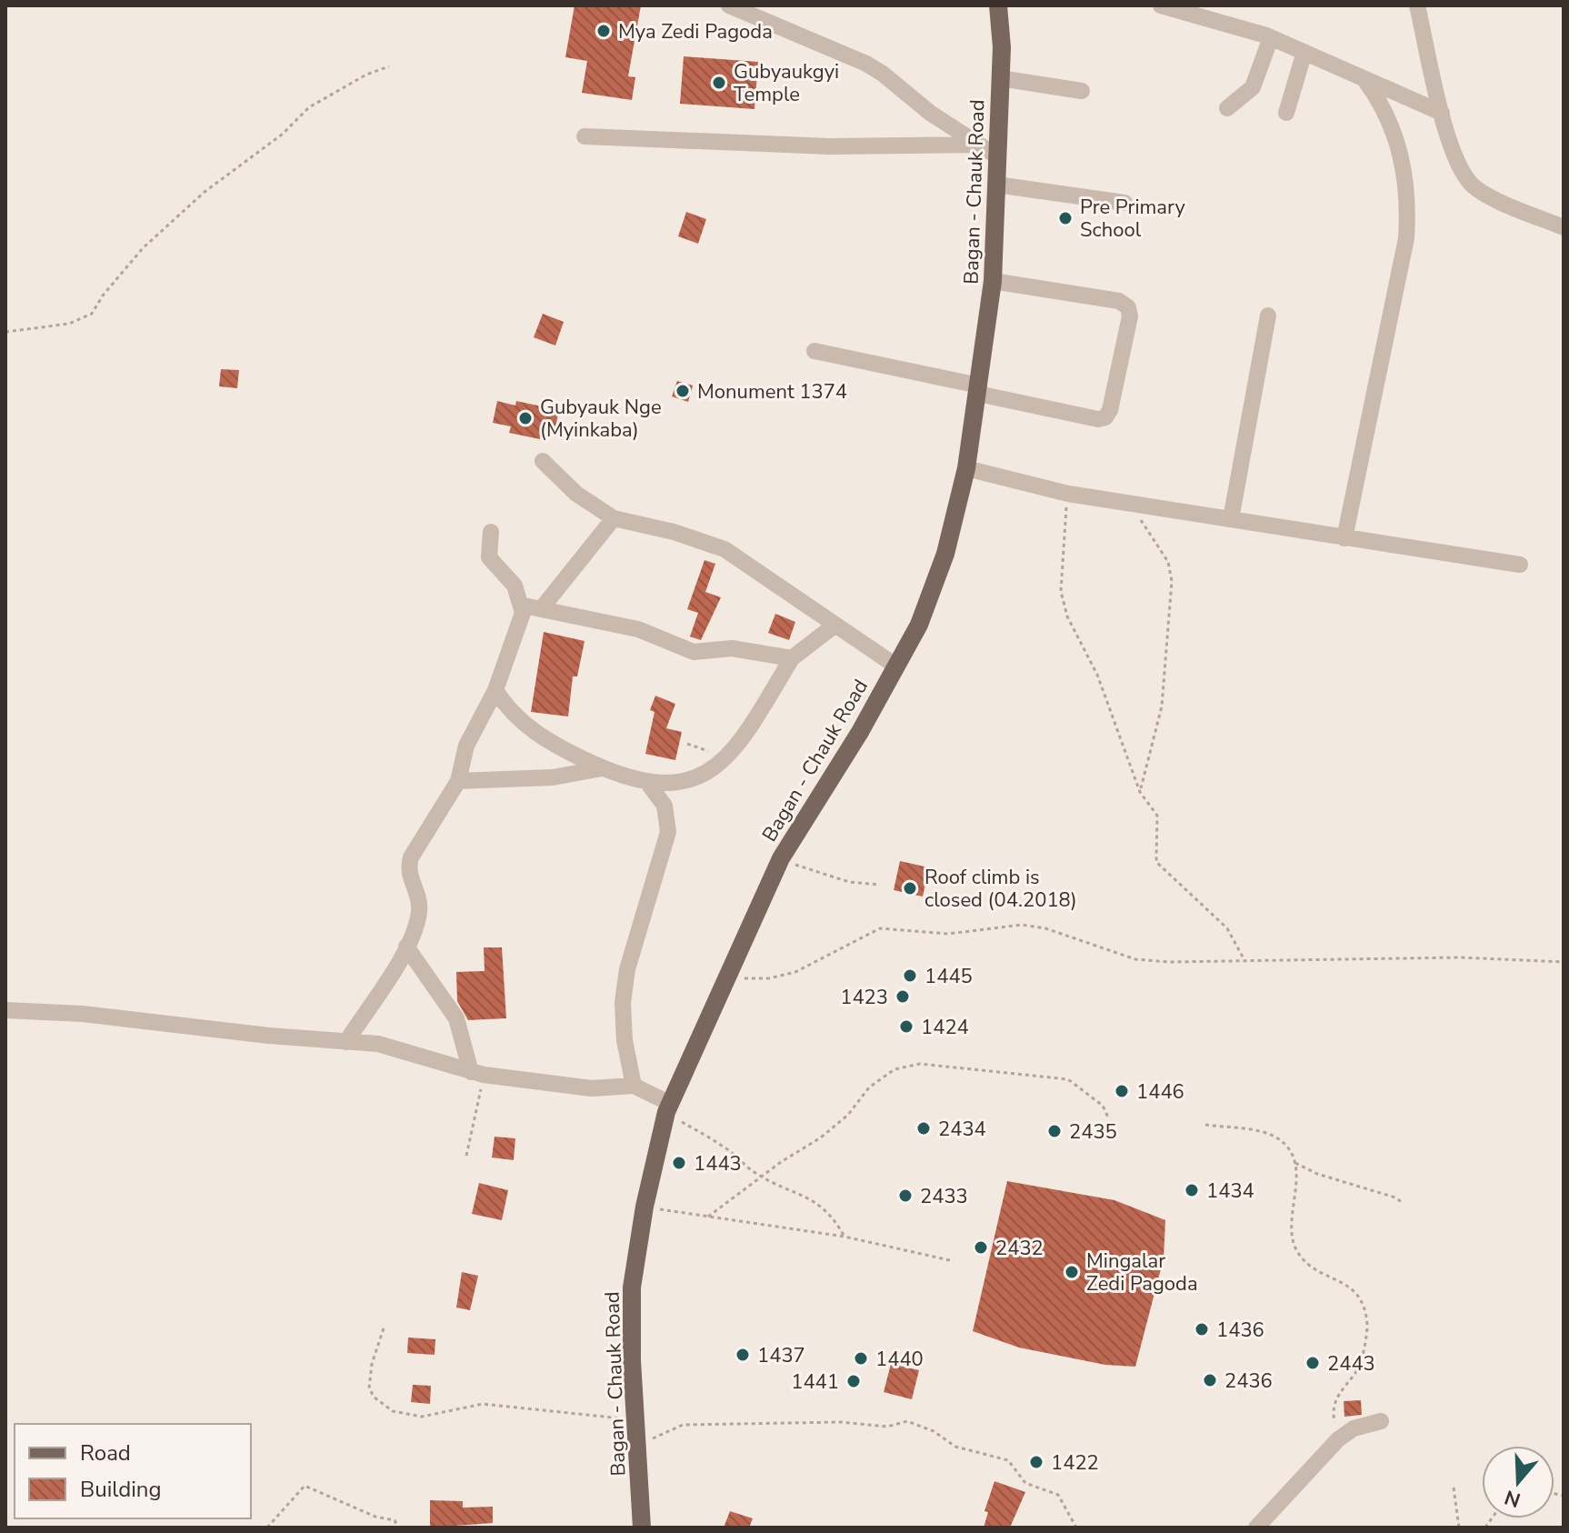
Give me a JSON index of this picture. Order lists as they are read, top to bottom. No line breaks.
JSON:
{"streets":{"main road":["Bagan - Chauk Road"]},"places":["Mya Zedi Pagoda","Gubyaukgyi Temple","Pre Primary School","Monument 1374","Gubyauk Nge (Myinkaba)","Roof climb is closed (04.2018)","1445","1423","1424","1446","2434","2435","1443","1434","2433","2432","Mingalar Zedi Pagoda","1436","1437","1440","2443","2436","1441","1422"],"legend":["Road","Building"],"north":"bottom"}
